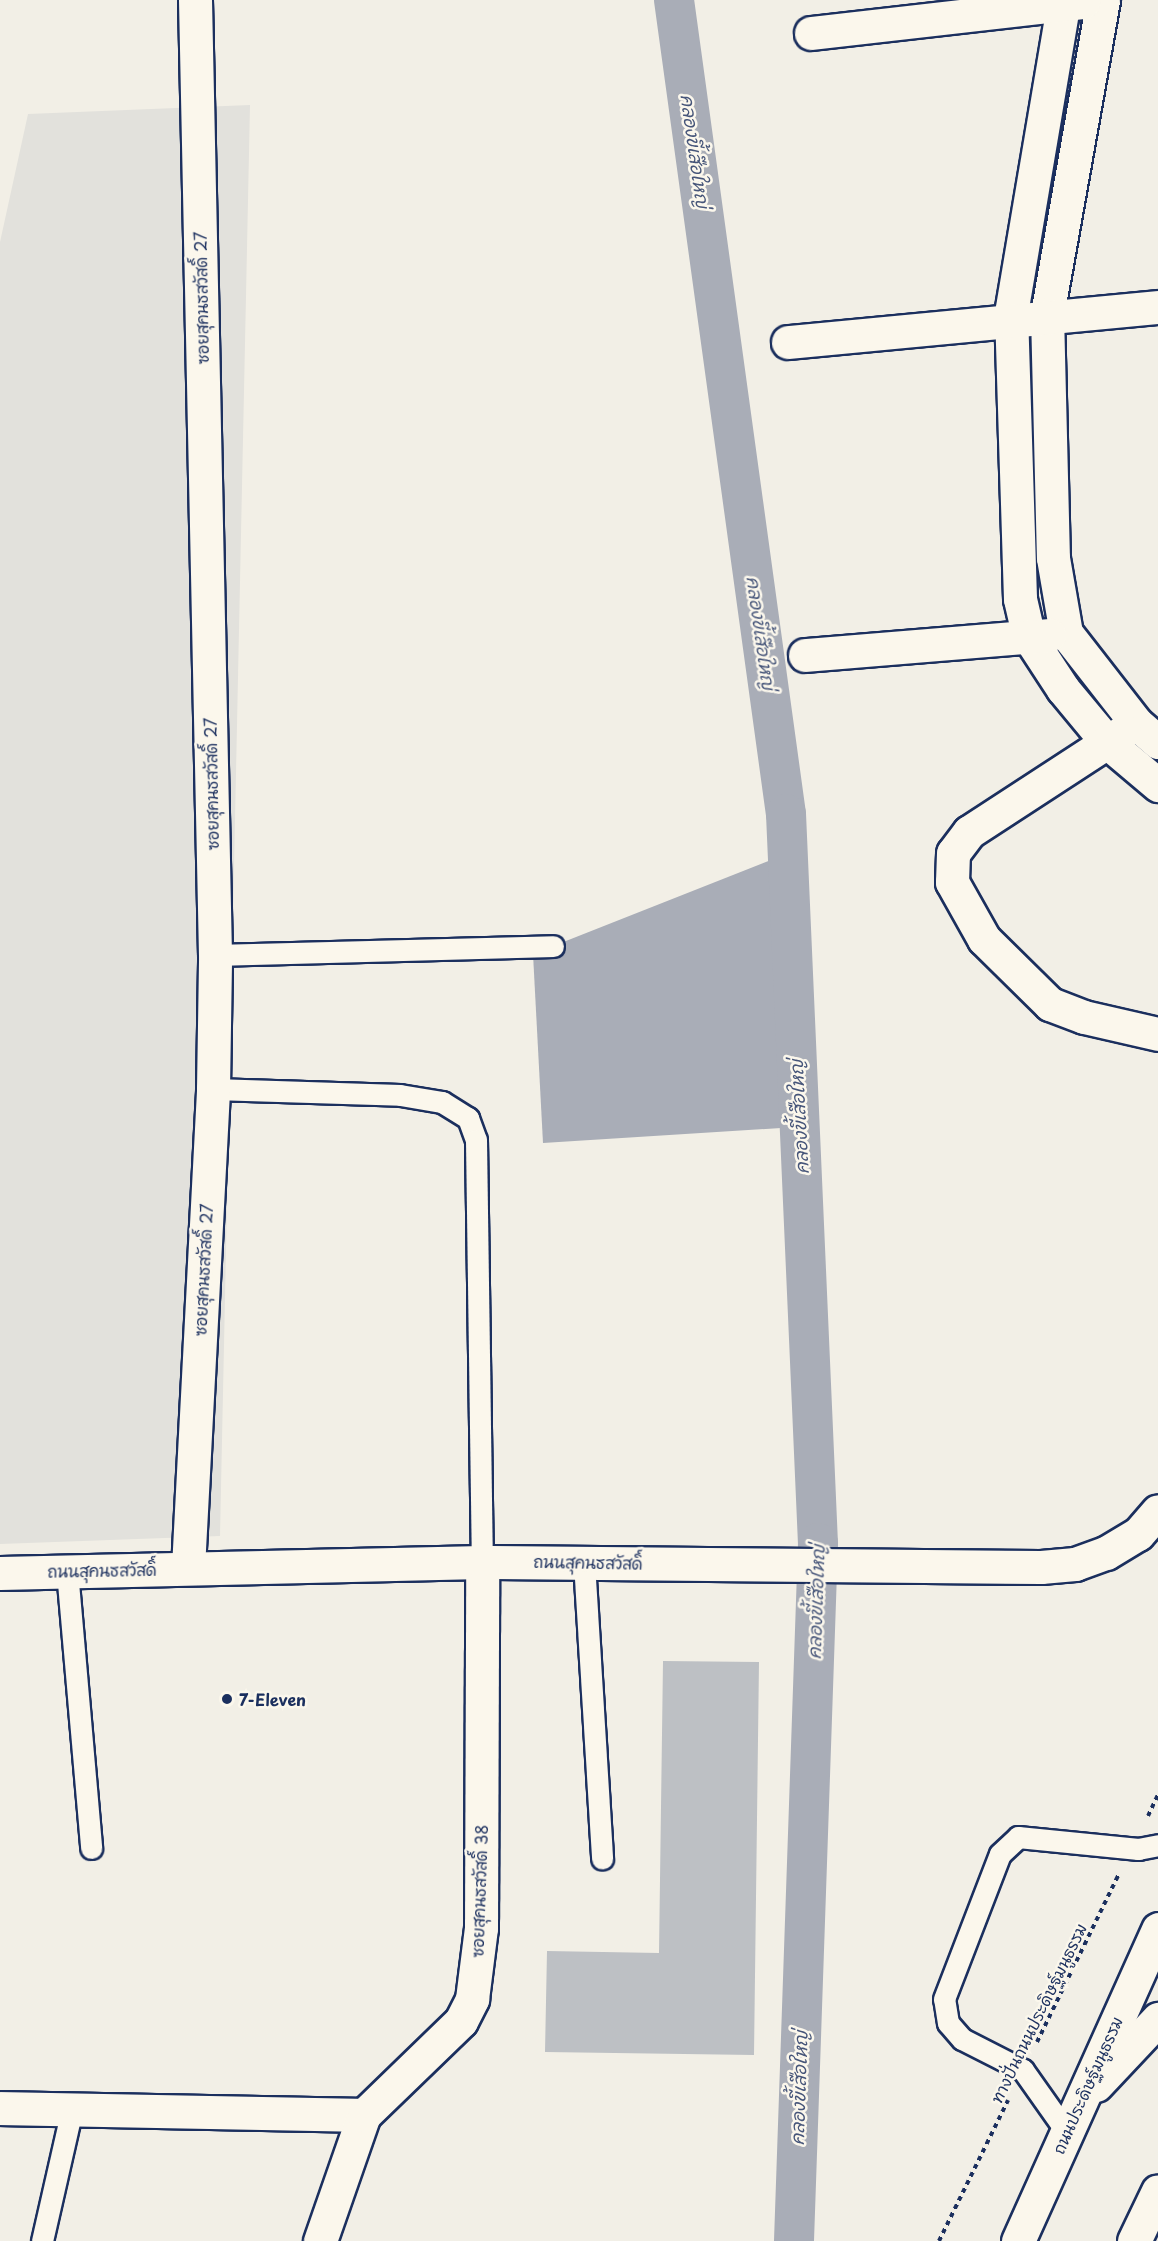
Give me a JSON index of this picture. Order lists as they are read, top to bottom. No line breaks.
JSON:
{"streets":{"main road":["ซอยสุคนธสวัสดิ์ 27","ถนนสุคนธสวัสดิ์","ซอยสุคนธสวัสดิ์ 38","ถนนประดิษฐ์มนูธรรม"],"path":["ทางปั่นถนนประดิษฐ์มนูธรรม"]},"crossings":[["ซอยสุคนธสวัสดิ์ 27","ถนนสุคนธสวัสดิ์"],["ถนนสุคนธสวัสดิ์","ซอยสุคนธสวัสดิ์ 38"]],"water":["คลองขี้เสือใหญ่"],"places":["7-Eleven"]}
